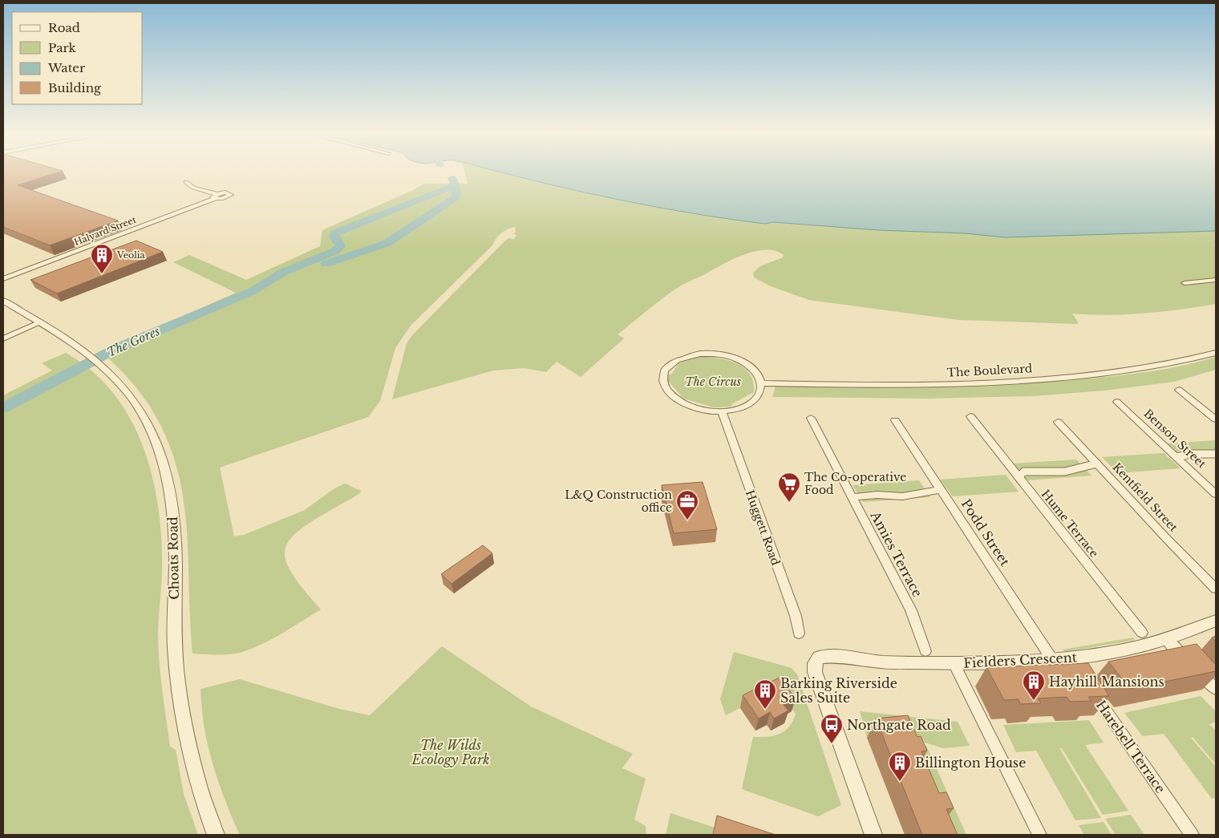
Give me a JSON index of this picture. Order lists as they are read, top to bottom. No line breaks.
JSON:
{"streets":{"street":["Halyard Street","The Boulevard","Benson Street","Kentfield Street","Hume Terrace","Huggett Road","Podd Street","Amies Terrace","Choats Road","Fielders Crescent","Harebell Terrace"]},"crossings":[["The Boulevard","Huggett Road"],["Hume Terrace","Fielders Crescent"],["Podd Street","Fielders Crescent"],["Amies Terrace","Fielders Crescent"]],"water":["The Gores"],"parks":["The Circus","The Wilds Ecology Park"],"places":{"building":["Veolia","Hayhill Mansions","Barking Riverside Sales Suite","Billington House"],"supermarket":["The Co-operative Food"],"office":["L&Q Construction office"],"bus stop":["Northgate Road"]},"legend":["Road","Park","Water","Building"]}
